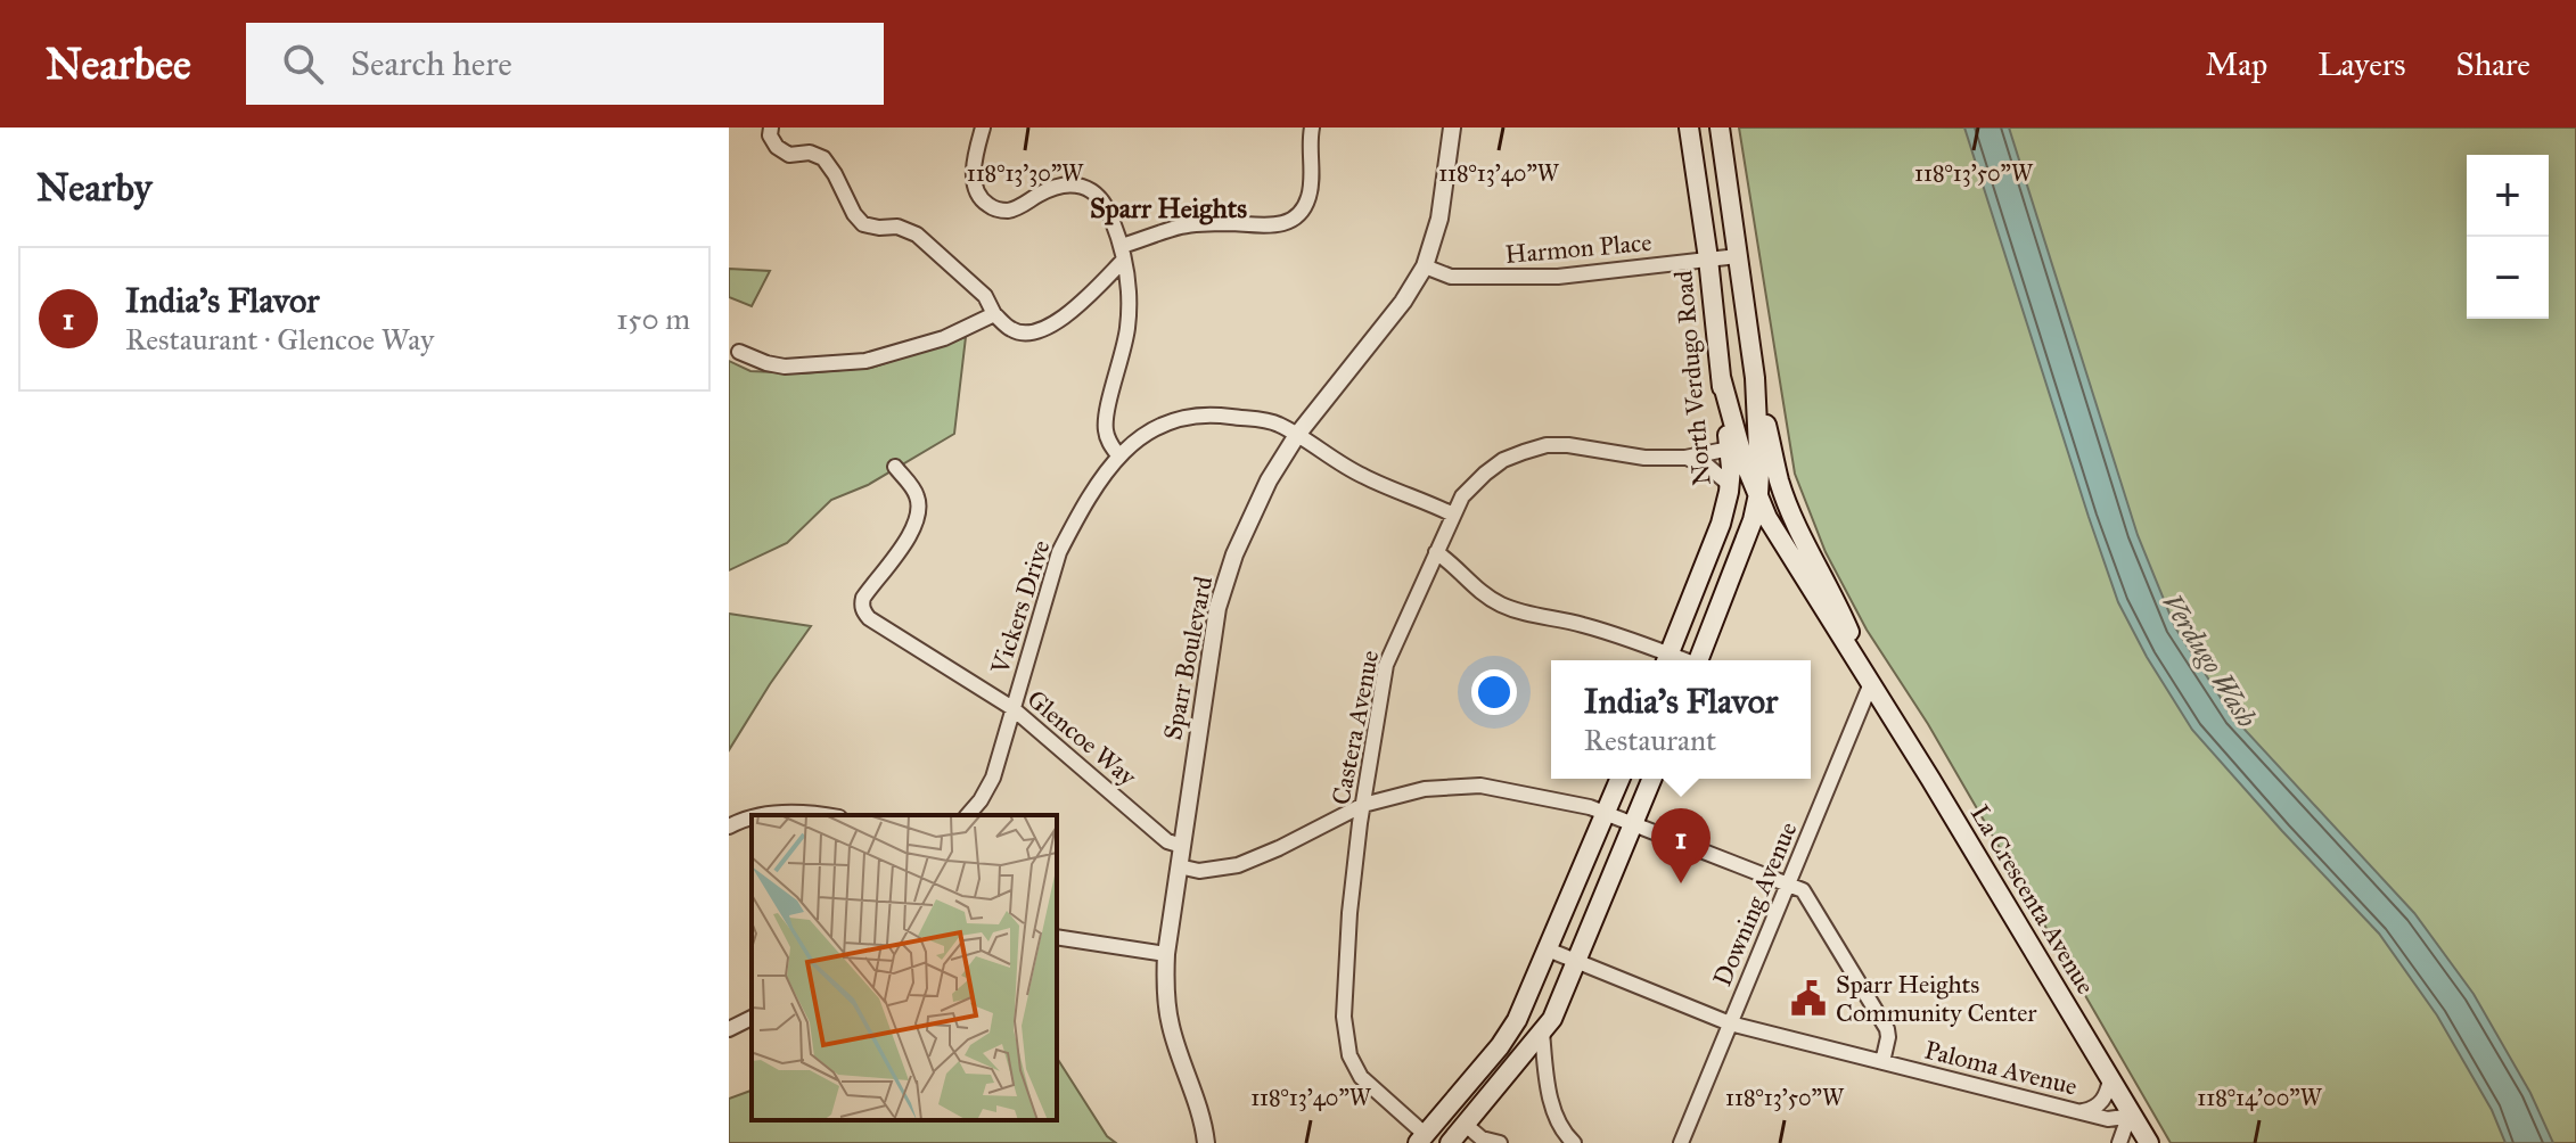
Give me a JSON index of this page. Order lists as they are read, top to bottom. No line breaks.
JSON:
{"streets":{"main road":["North Verdugo Road","La Crescenta Avenue"],"street":["Harmon Place","Vickers Drive","Sparr Boulevard","Castera Avenue","Glencoe Way","Downing Avenue","Paloma Avenue"]},"crossings":[["Harmon Place","North Verdugo Road"],["Harmon Place","Sparr Boulevard"],["North Verdugo Road","Castera Avenue"],["North Verdugo Road","La Crescenta Avenue"],["Vickers Drive","Sparr Boulevard"],["Vickers Drive","Castera Avenue"],["Vickers Drive","Glencoe Way"],["Sparr Boulevard","Glencoe Way"],["La Crescenta Avenue","Downing Avenue"],["La Crescenta Avenue","Paloma Avenue"],["Downing Avenue","Paloma Avenue"]],"districts":["Sparr Heights"],"water":["Verdugo Wash"],"places":{"public building":["Sparr Heights Community Center"]},"page":{"header":"Nearbee","search":"Search here","nav":["Map","Layers","Share"],"heading":"Nearby","map_buttons":["+","−"],"list":[{"mark":"1","name":"India's Flavor","note":"Restaurant · Glencoe Way","value":"150 m"}],"popup":["India's Flavor","Restaurant"],"pins":"1"},"coordinates":["118°13'30\"W","118°13'40\"W","118°13'50\"W","118°14'00\"W"]}
